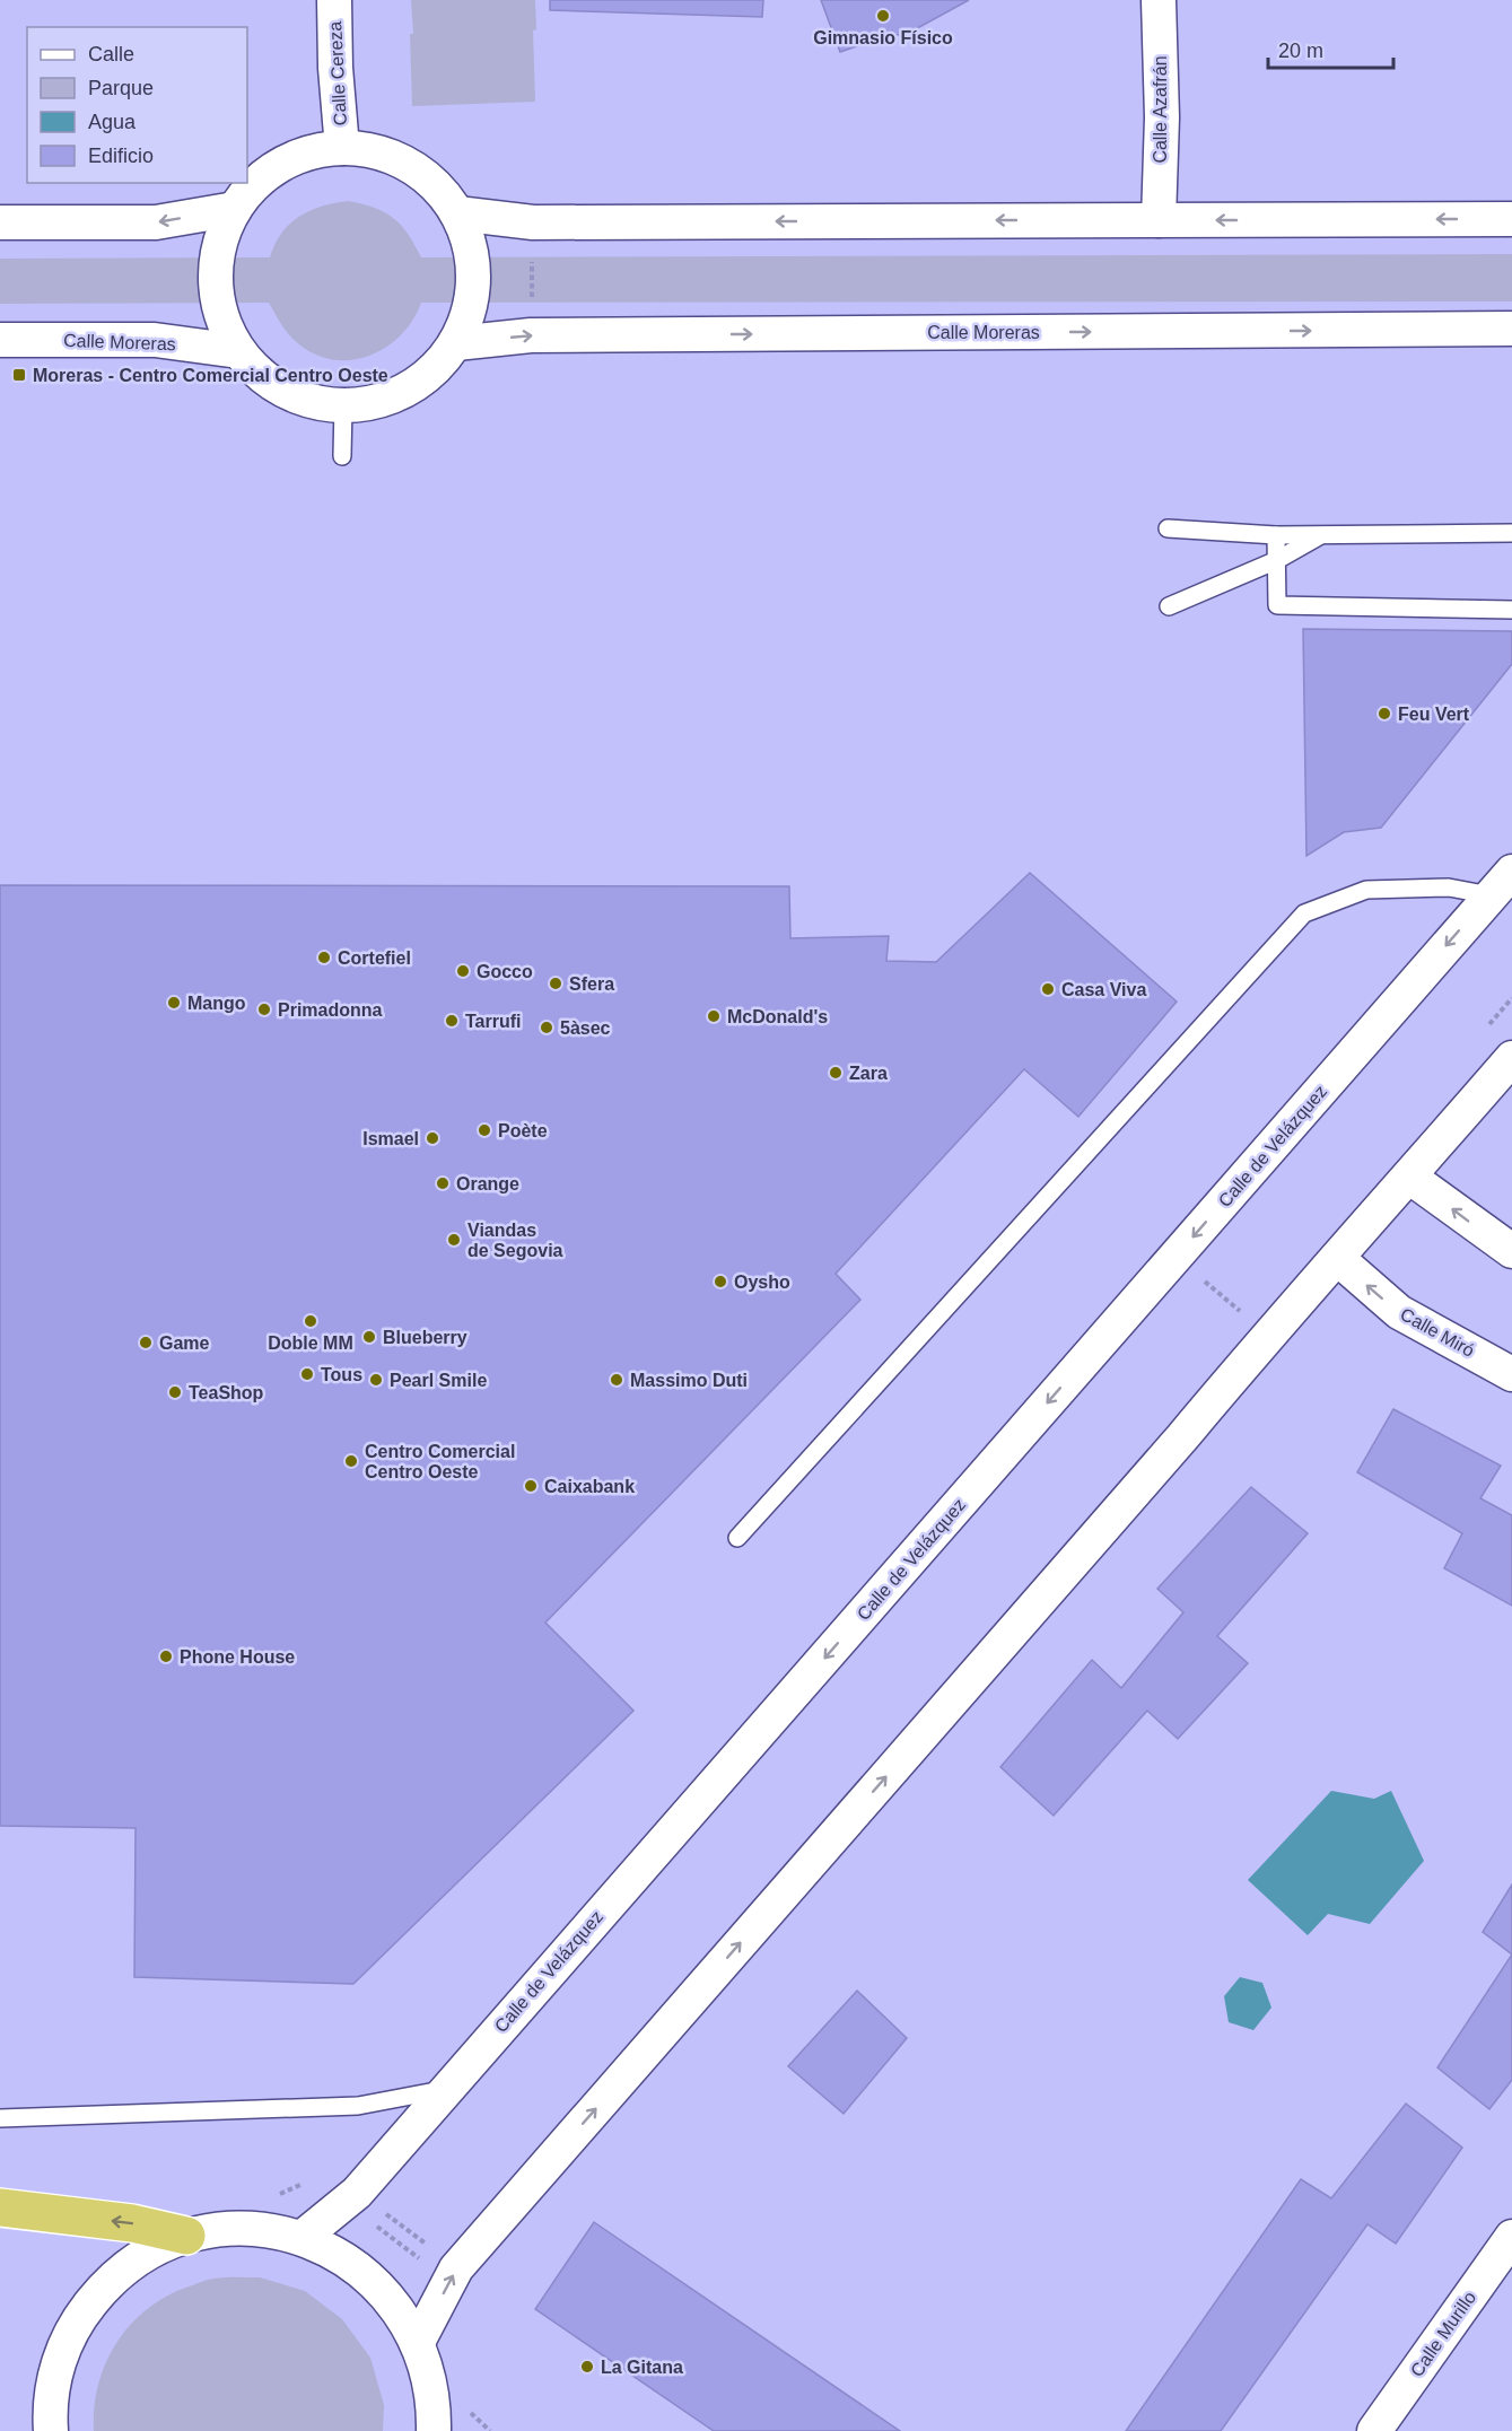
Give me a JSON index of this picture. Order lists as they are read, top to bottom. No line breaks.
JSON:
{"streets":{"street":["Calle Cereza","Calle Azafrán","Calle Moreras","Calle de Velázquez","Calle Miró","Calle Murillo"]},"places":{"other":["Gimnasio Físico","Feu Vert","Cortefiel","Gocco","Sfera","Casa Viva","Mango","Primadonna","McDonald's","Tarrufi","5àsec","Zara","Poète","Ismael","Orange","Viandas de Segovia","Oysho","Doble MM","Blueberry","Game","Tous","Pearl Smile","Massimo Duti","TeaShop","Centro Comercial Centro Oeste","Caixabank","Phone House","La Gitana"],"transit":["Moreras - Centro Comercial Centro Oeste"]},"legend":["Calle","Parque","Agua","Edificio"],"scale_bar":"20 m"}
